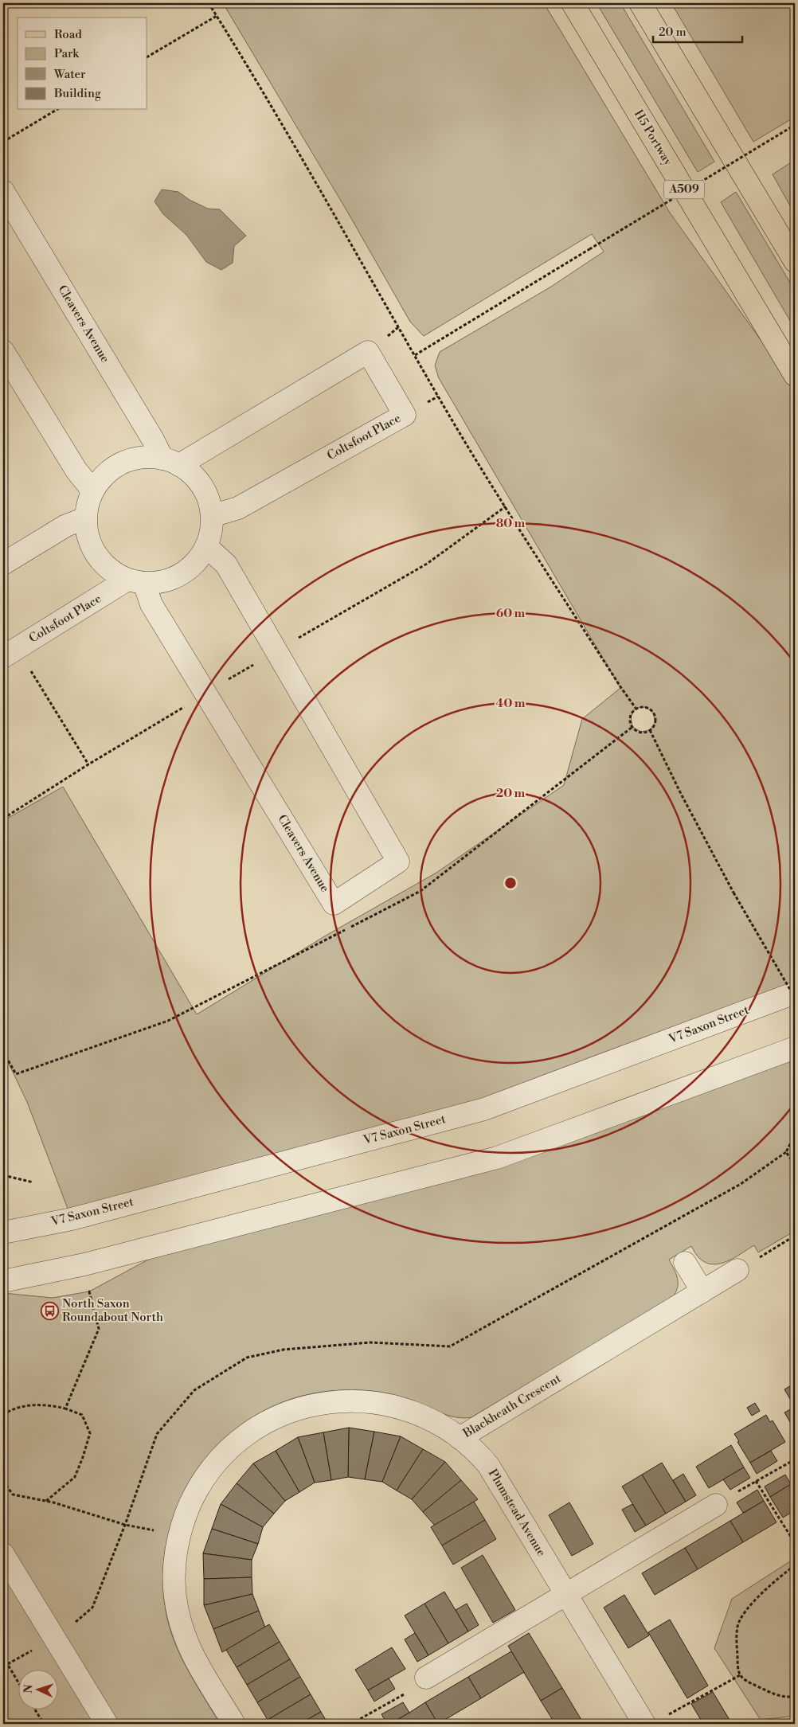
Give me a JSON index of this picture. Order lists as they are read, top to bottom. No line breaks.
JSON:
{"streets":{"main road":["H5 Portway","A509"],"street":["Cleavers Avenue","Coltsfoot Place","V7 Saxon Street","Blackheath Crescent","Plumstead Avenue"]},"crossings":[["Cleavers Avenue","Coltsfoot Place"],["Blackheath Crescent","Plumstead Avenue"]],"places":{"bus stop":["North Saxon Roundabout North"]},"legend":["Road","Park","Water","Building"],"scale_bar":"20 m","north":"left","rings":["80 m","60 m","40 m","20 m"]}
